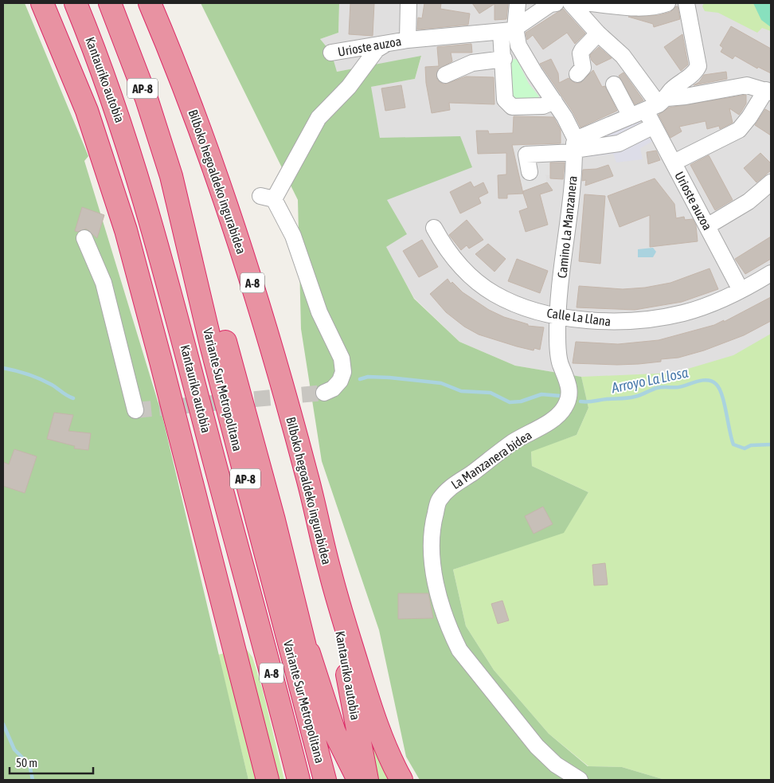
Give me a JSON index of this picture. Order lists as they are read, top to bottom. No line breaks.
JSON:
{"streets":{"highway":["Kantauriko autobia","AP-8","Bilboko hegoaldeko ingurabidea","A-8","Variante Sur Metropolitana"],"street":["Urioste auzoa","Camino La Manzanera","Calle La Llana","La Manzanera bidea"]},"crossings":[["Urioste auzoa","Calle La Llana"],["Kantauriko autobia","Bilboko hegoaldeko ingurabidea"],["Camino La Manzanera","Calle La Llana"],["Camino La Manzanera","La Manzanera bidea"],["Calle La Llana","La Manzanera bidea"]],"water":["Arroyo La Llosa"],"scale_bar":"50 m"}
